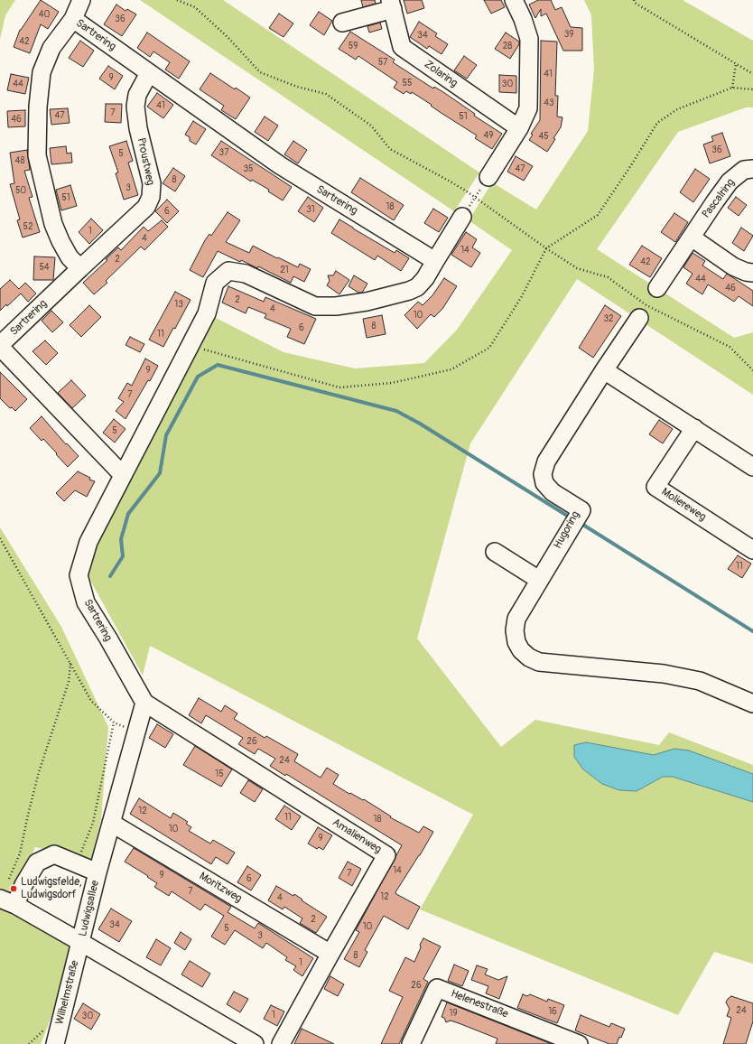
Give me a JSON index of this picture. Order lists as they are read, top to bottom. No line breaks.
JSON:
{"streets":{"street":["Sartrering","Zolaring","Proustweg","Pascalring","Moliereweg","Hugoring","Amalienweg","Moritzweg","Ludwigsallee","Wilhelmstraße","Helenestraße"]},"crossings":[["Sartrering","Proustweg"],["Sartrering","Amalienweg"],["Sartrering","Ludwigsallee"],["Amalienweg","Moritzweg"],["Amalienweg","Ludwigsallee"],["Moritzweg","Ludwigsallee"],["Ludwigsallee","Wilhelmstraße"]],"places":["Ludwigsfelde, Ludwigsdorf"],"house_numbers":["40","36","39","34","42","59","28","57","41","9","55","44","30","43","41","7","47","51","46","49","45","36","37","5","48","35","47","8","3","50","51","18","31","6","52","1","4","14","2","42","54","21","44","46","2","13","4","10","32","8","6","11","9","7","5","11","26","24","15","12","11","18","10","9","14","7","9","6","7","12","4","2","34","10","5","3","8","1","26","24","16","19","1","30"]}
